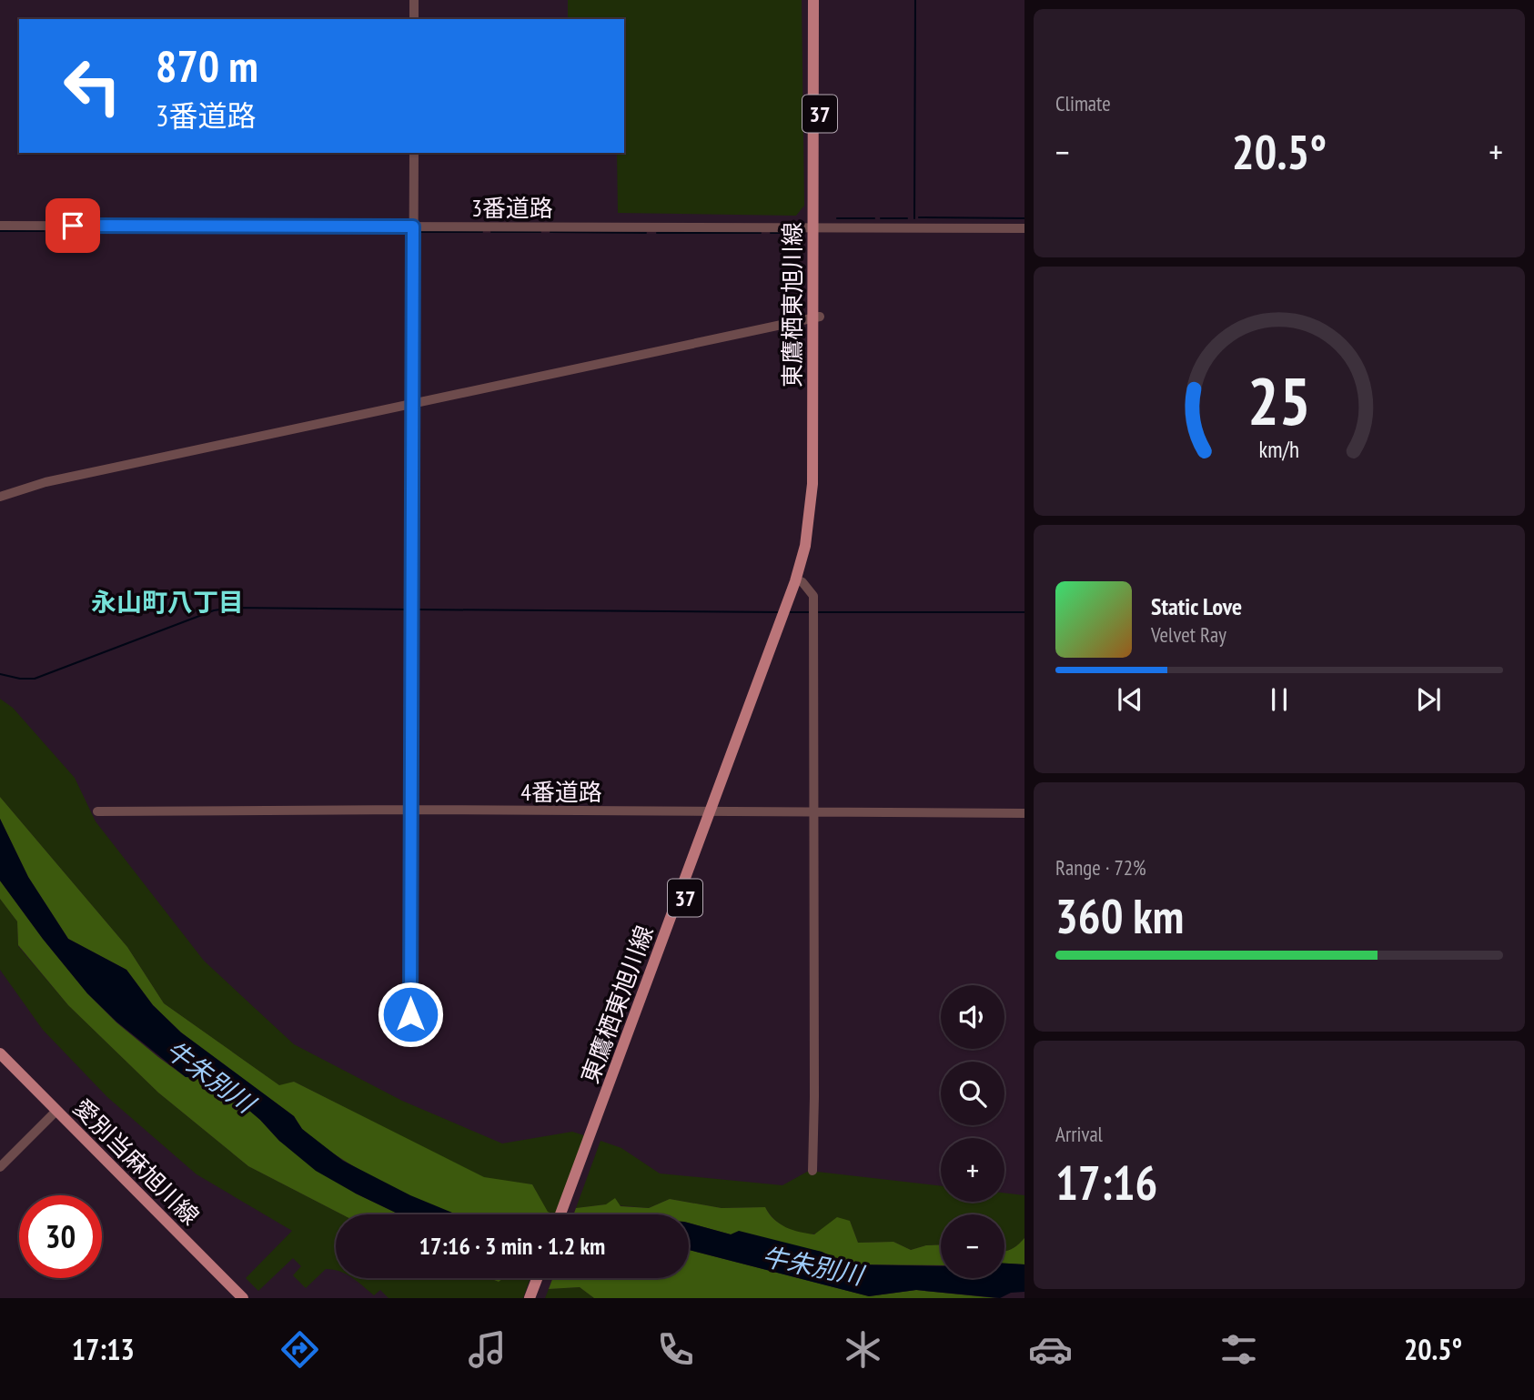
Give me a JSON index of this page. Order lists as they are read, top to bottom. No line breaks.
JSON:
{"streets":{"main road":["37","東鷹栖東旭川線","愛別当麻旭川線"],"street":["3番道路","4番道路"]},"crossings":[["3番道路","東鷹栖東旭川線"],["東鷹栖東旭川線","4番道路"]],"districts":["永山町八丁目"],"water":["牛朱別川"],"page":{"tile":["Climate",["Range · 72%","360 km"],["Arrival","17:16"]],"turn":["870 m","3番道路"],"heat":["−","20.5°","+"],"song":["Static Love","Velvet Ray"],"map_buttons":["+","−"],"limit":"30","trip":"17:16 · 3 min · 1.2 km","tabs":["17:13","20.5°"],"gauge":["25","km/h"]}}
